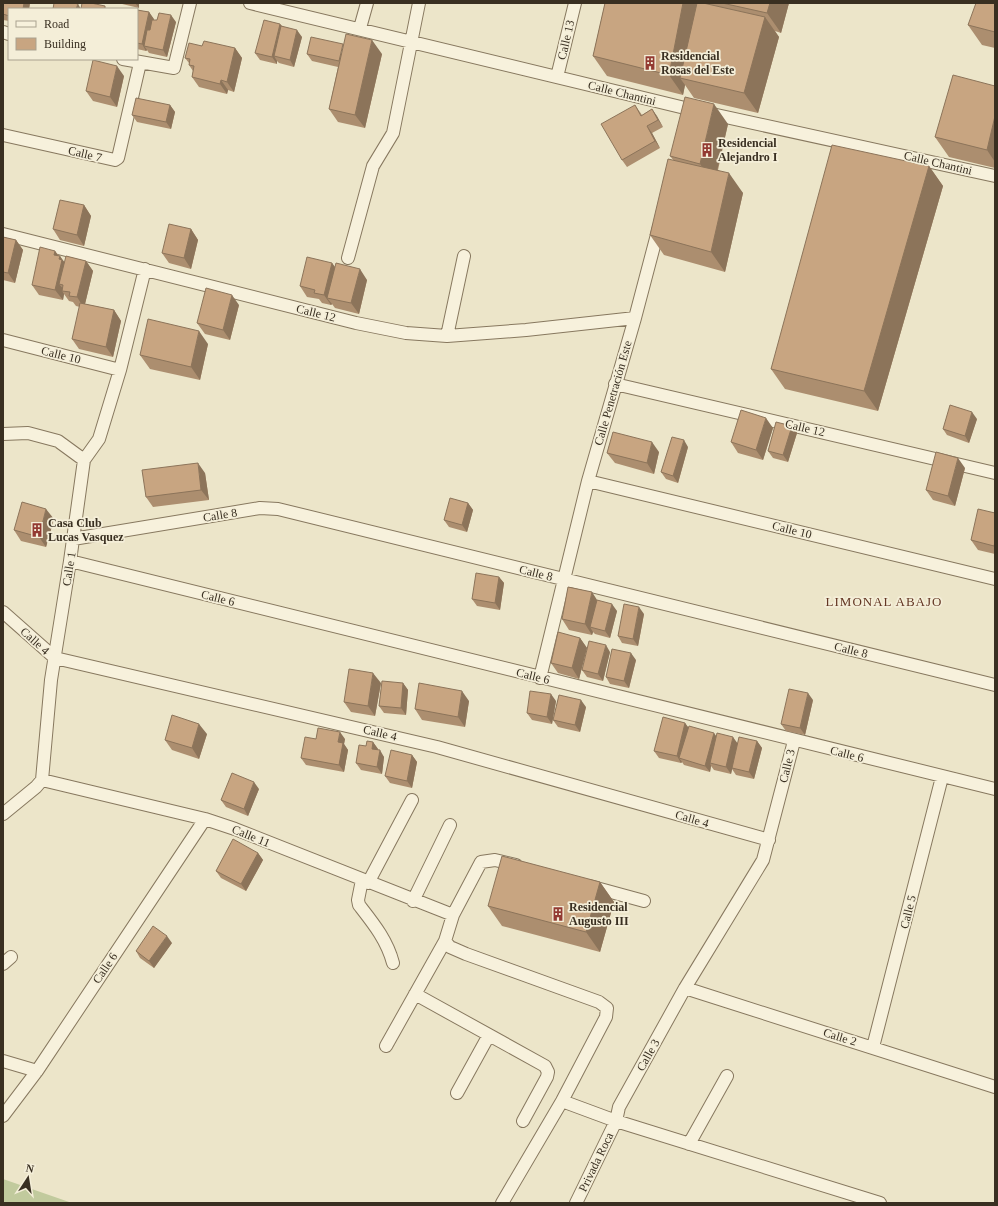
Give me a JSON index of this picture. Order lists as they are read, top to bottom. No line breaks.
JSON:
{"streets":{"street":["Calle 13","Calle Chantini","Calle 7","Calle 12","Calle 10","Calle Penetración Este","Calle 8","Calle 1","Calle 6","Calle 4","Calle 3","Calle 11","Calle 5","Calle 2","Privada Roca"]},"crossings":[["Calle 13","Calle Chantini"],["Calle 12","Calle Penetración Este"],["Calle 12","Calle 1"],["Calle 10","Calle Penetración Este"],["Calle 10","Calle 1"],["Calle Penetración Este","Calle 8"],["Calle Penetración Este","Calle 6"],["Calle 8","Calle 1"],["Calle 1","Calle 6"],["Calle 1","Calle 4"],["Calle 1","Calle 11"],["Calle 6","Calle 3"],["Calle 6","Calle 11"],["Calle 6","Calle 5"],["Calle 4","Calle 3"],["Calle 3","Calle 2"],["Calle 3","Privada Roca"],["Calle 5","Calle 2"]],"districts":["LIMONAL ABAJO"],"places":{"building":["Residencial Rosas del Este","Residencial Alejandro I","Casa Club Lucas Vasquez","Residencial Augusto III"]},"legend":["Road","Building"],"north":"top"}
